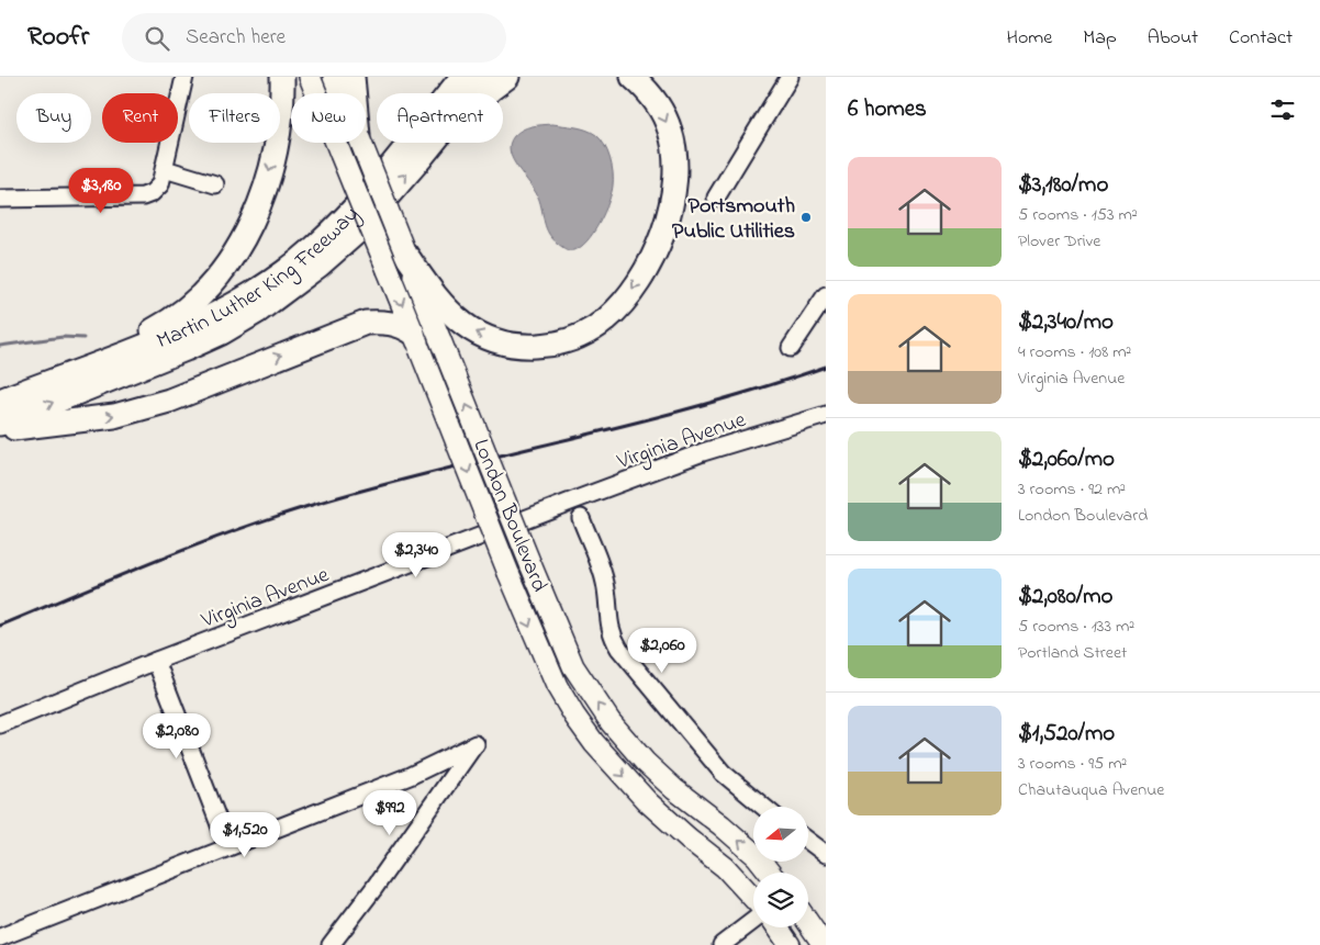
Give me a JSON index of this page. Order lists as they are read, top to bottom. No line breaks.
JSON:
{"streets":{"highway":["Martin Luther King Freeway"],"main road":["London Boulevard"],"street":["Virginia Avenue"]},"places":["Portsmouth Public Utilities"],"north":"left","page":{"header":"Roofr","search":"Search here","nav":["Home","Map","About","Contact"],"heading":"6 homes","chip":["Buy","Rent","Filters","New","Apartment"],"list":[{"name":"$3,180/mo","note":"5 rooms · 153 m² · Plover Drive"},{"name":"$2,340/mo","note":"4 rooms · 108 m² · Virginia Avenue"},{"name":"$2,060/mo","note":"3 rooms · 92 m² · London Boulevard"},{"name":"$2,080/mo","note":"5 rooms · 133 m² · Portland Street"},{"name":"$1,520/mo","note":"3 rooms · 95 m² · Chautauqua Avenue"}],"price":["$3,180","$2,340","$2,060","$2,080","$992","$1,520"]}}
